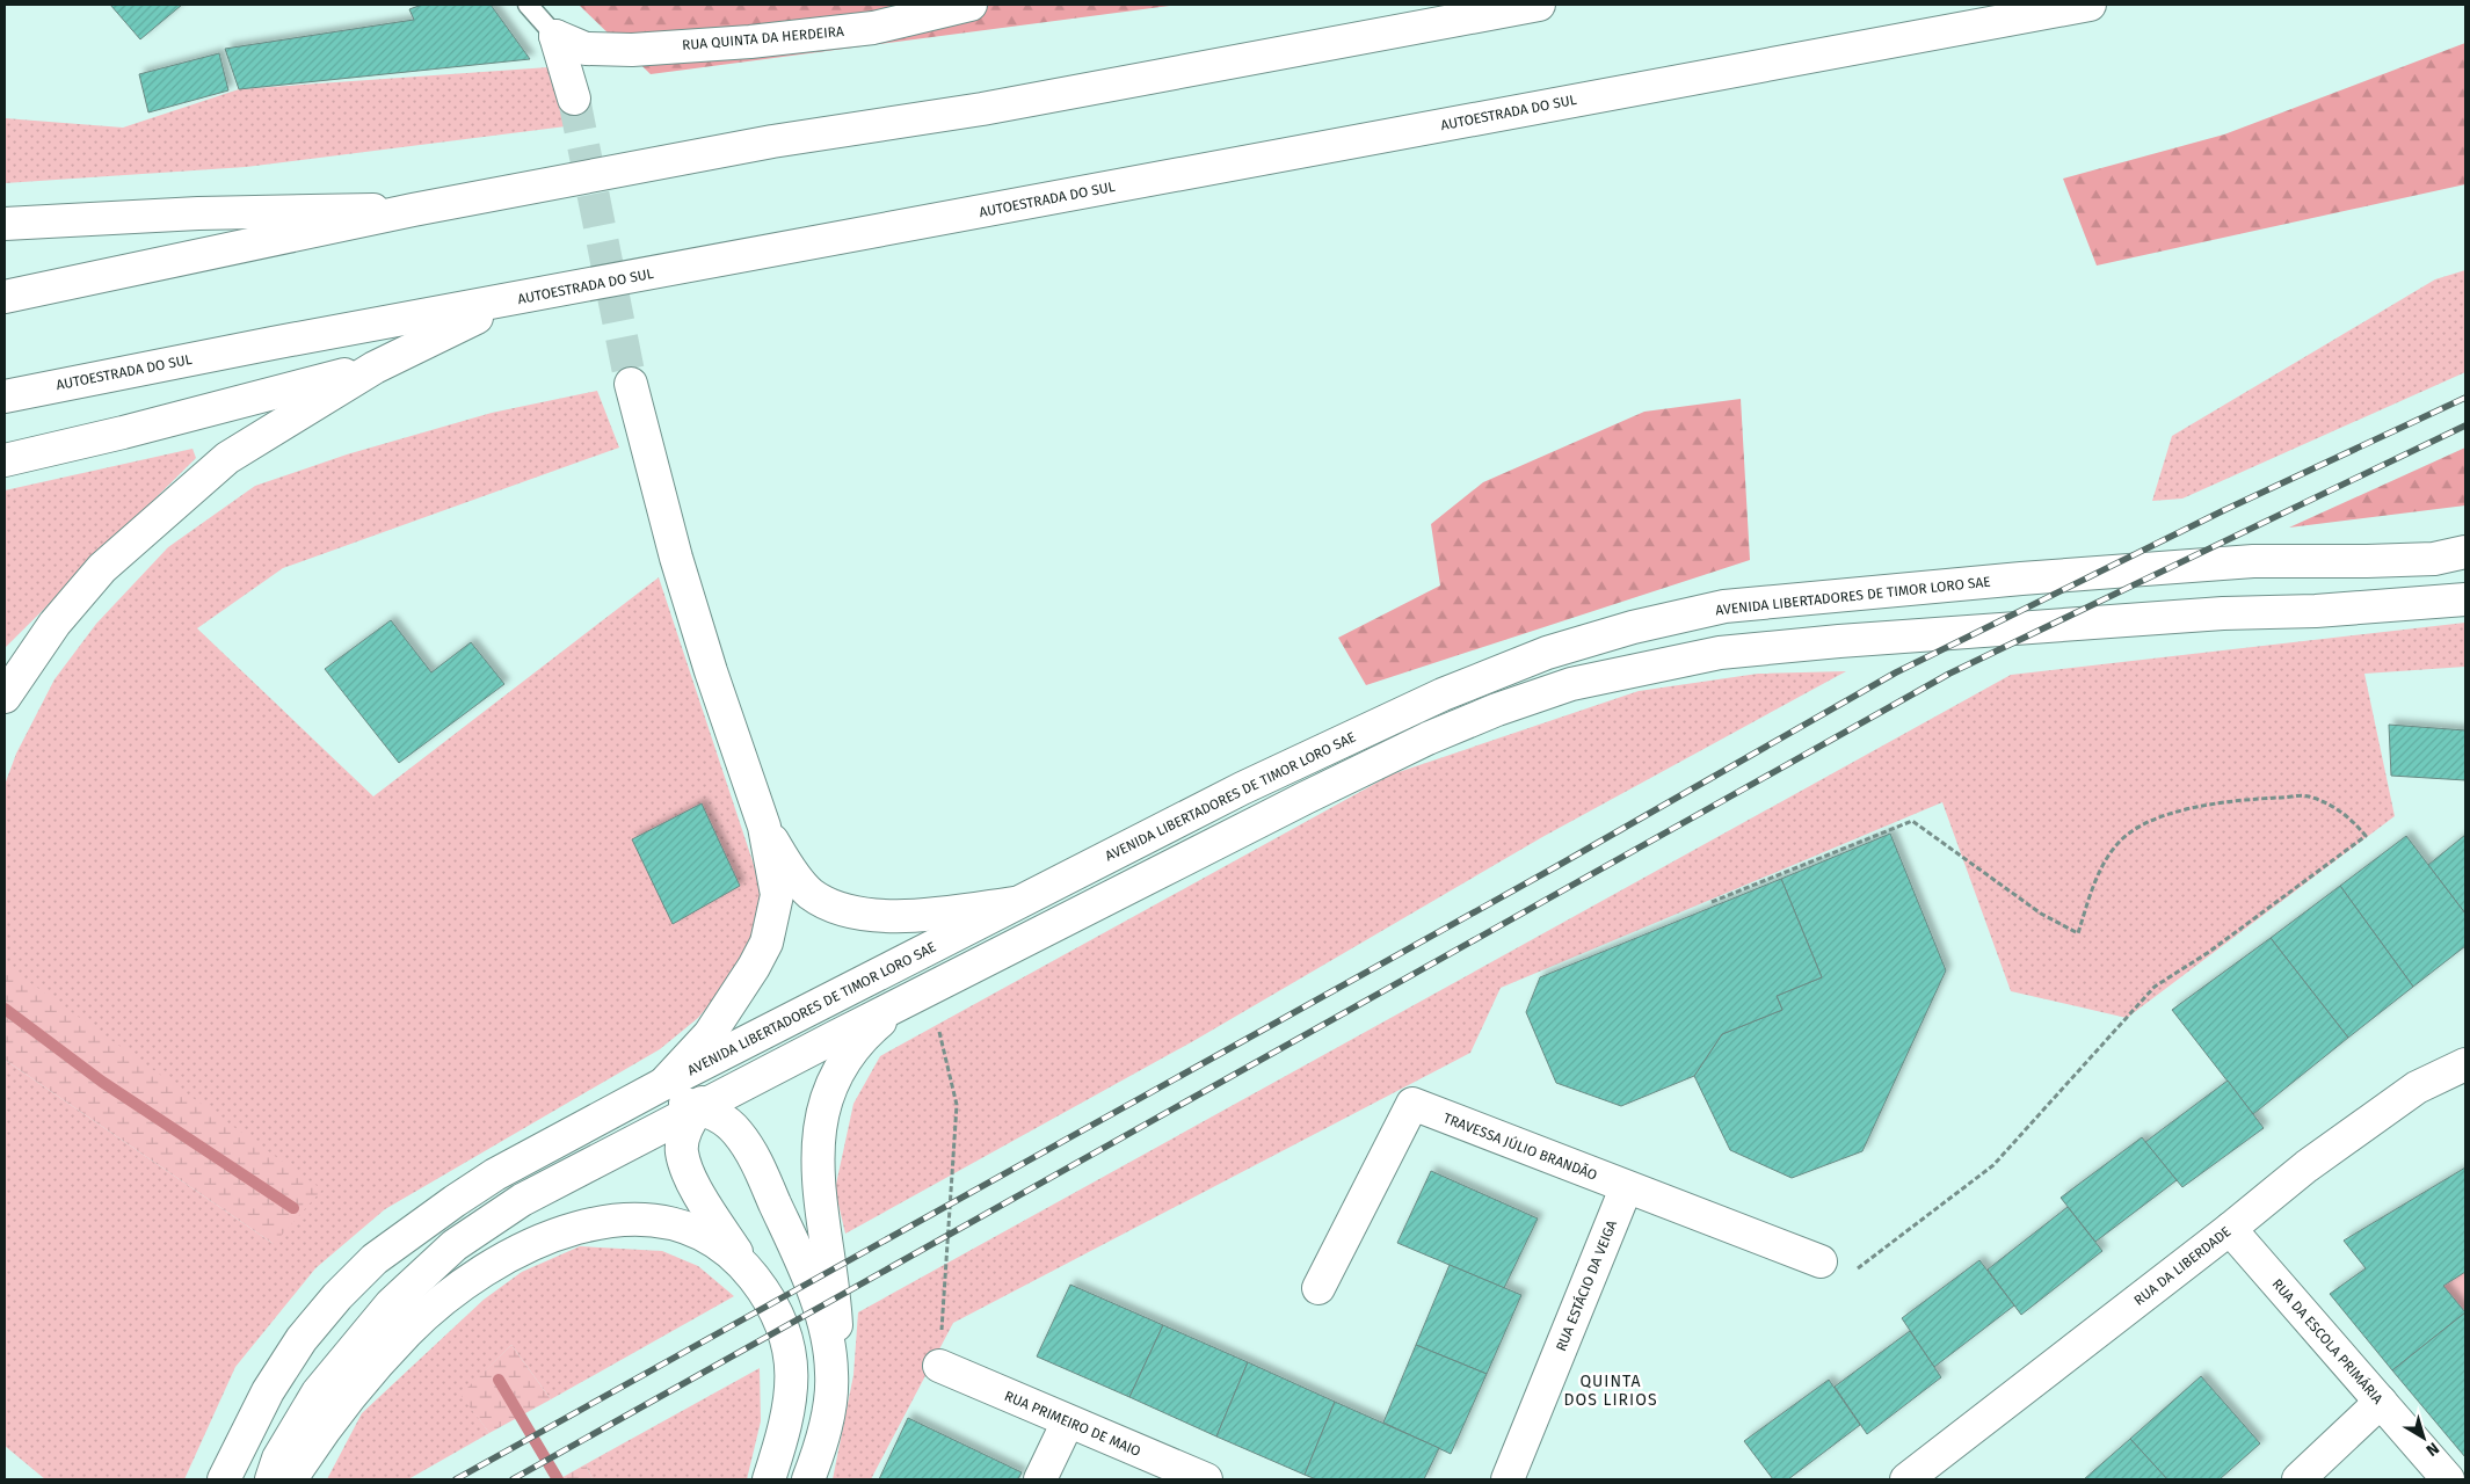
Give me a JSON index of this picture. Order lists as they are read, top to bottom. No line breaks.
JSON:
{"streets":{"main road":["RUA QUINTA DA HERDEIRA","AUTOESTRADA DO SUL","AVENIDA LIBERTADORES DE TIMOR LORO SAE","TRAVESSA JÚLIO BRANDÃO","RUA DA LIBERDADE","RUA ESTÁCIO DA VEIGA","RUA DA ESCOLA PRIMÁRIA","RUA PRIMEIRO DE MAIO"]},"crossings":[["TRAVESSA JÚLIO BRANDÃO","RUA ESTÁCIO DA VEIGA"],["RUA DA LIBERDADE","RUA DA ESCOLA PRIMÁRIA"]],"districts":["QUINTA DOS LIRIOS"],"north":"bottom right"}
